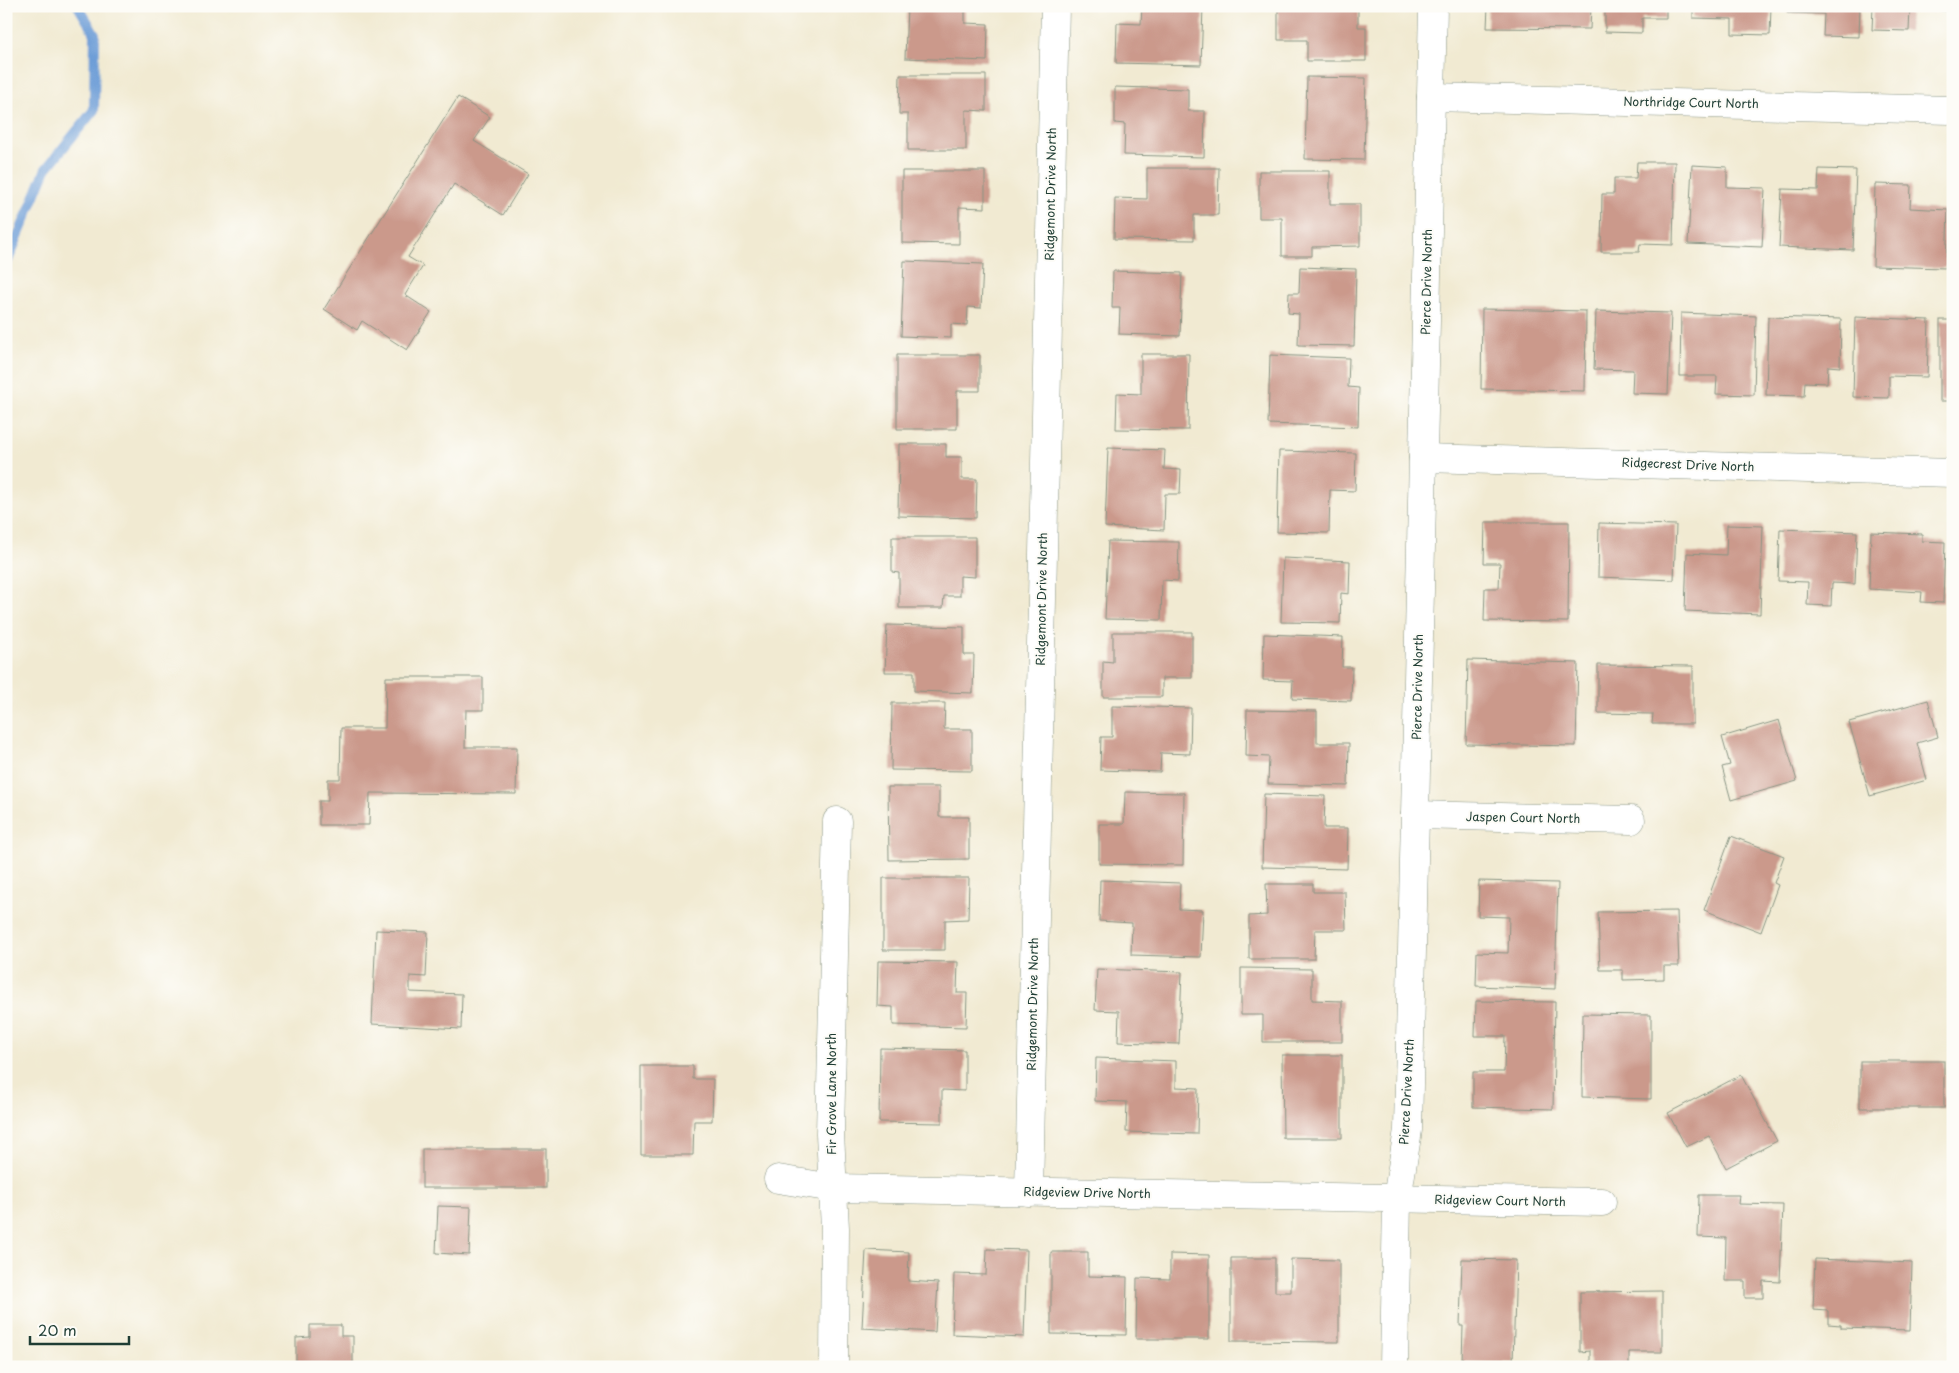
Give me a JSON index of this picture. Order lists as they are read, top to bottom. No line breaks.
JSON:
{"streets":{"street":["Northridge Court North","Ridgemont Drive North","Pierce Drive North","Ridgecrest Drive North","Jaspen Court North","Fir Grove Lane North","Ridgeview Drive North","Ridgeview Court North"]},"crossings":[["Northridge Court North","Pierce Drive North"],["Ridgemont Drive North","Ridgeview Drive North"],["Pierce Drive North","Ridgecrest Drive North"],["Pierce Drive North","Jaspen Court North"],["Pierce Drive North","Ridgeview Drive North"],["Pierce Drive North","Ridgeview Court North"],["Fir Grove Lane North","Ridgeview Drive North"],["Ridgeview Drive North","Ridgeview Court North"]],"scale_bar":"20 m"}
